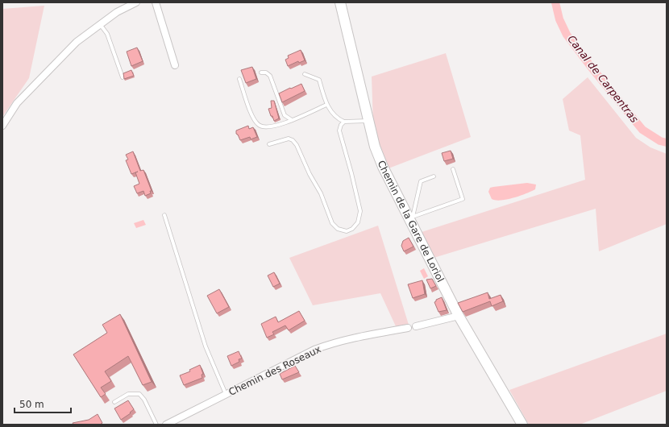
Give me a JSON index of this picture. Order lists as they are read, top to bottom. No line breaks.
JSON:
{"streets":{"street":["Chemin de la Gare de Loriol","Chemin des Roseaux"]},"water":["Canal de Carpentras"],"scale_bar":"50 m"}
